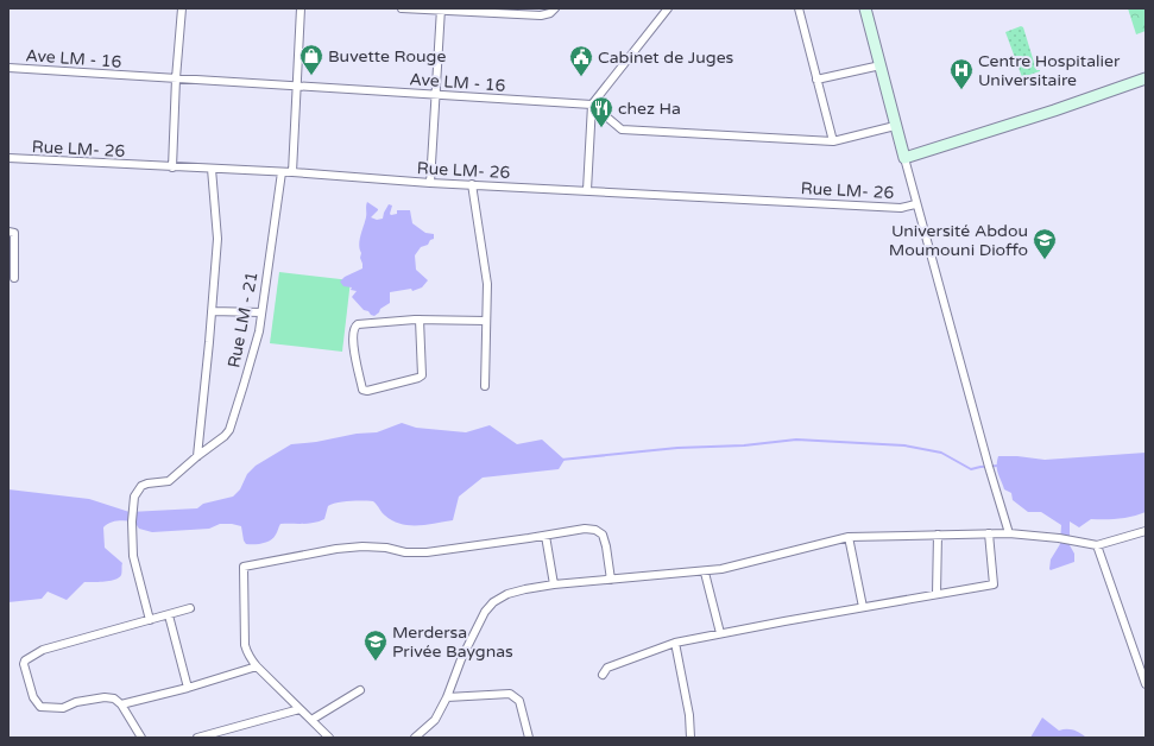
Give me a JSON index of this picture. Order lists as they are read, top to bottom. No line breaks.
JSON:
{"streets":{"street":["Ave LM - 16","Rue LM- 26","Rue LM - 21"]},"crossings":[["Rue LM- 26","Rue LM - 21"]],"places":{"shop":["Buvette Rouge"],"public building":["Cabinet de Juges"],"hospital":["Centre Hospitalier Universitaire"],"restaurant":["chez Ha"],"school or university":["Université Abdou Moumouni Dioffo","Merdersa Privée Baygnas"]}}
